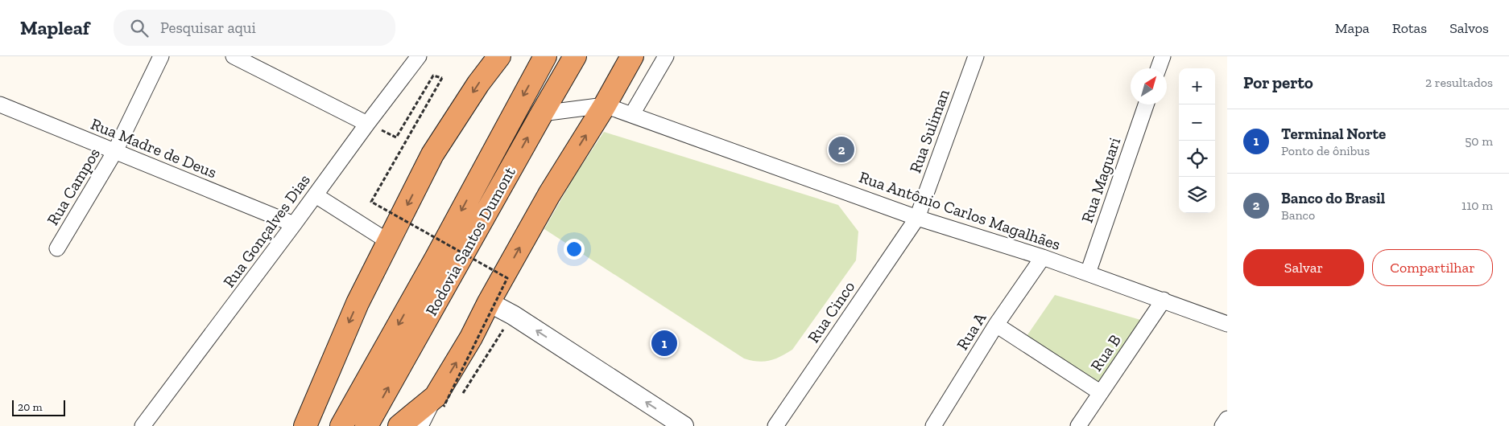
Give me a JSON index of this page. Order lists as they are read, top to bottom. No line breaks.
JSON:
{"streets":{"highway":["Rodovia Santos Dumont"],"street":["Rua Suliman","Rua Madre de Deus","Rua Maguari","Rua Campos","Rua Antônio Carlos Magalhães","Rua Gonçalves Dias","Rua Cinco","Rua A","Rua B"]},"crossings":[["Rua Suliman","Rua Antônio Carlos Magalhães"],["Rua Suliman","Rua Cinco"],["Rua Madre de Deus","Rua Campos"],["Rua Madre de Deus","Rua Gonçalves Dias"],["Rua Maguari","Rua Antônio Carlos Magalhães"],["Rua Antônio Carlos Magalhães","Rodovia Santos Dumont"],["Rua Antônio Carlos Magalhães","Rua Cinco"],["Rua Antônio Carlos Magalhães","Rua A"],["Rua Antônio Carlos Magalhães","Rua B"]],"scale_bar":"20 m","north":"top right","page":{"header":"Mapleaf","search":"Pesquisar aqui","nav":["Mapa","Rotas","Salvos"],"heading":["Por perto","2 resultados"],"map_buttons":["+","−"],"list":[{"mark":"1","name":"Terminal Norte","note":"Ponto de ônibus","value":"50 m"},{"mark":"2","name":"Banco do Brasil","note":"Banco","value":"110 m"}],"pins":["2","1"],"buttons":["Salvar","Compartilhar"],"scale":"20 m"}}
